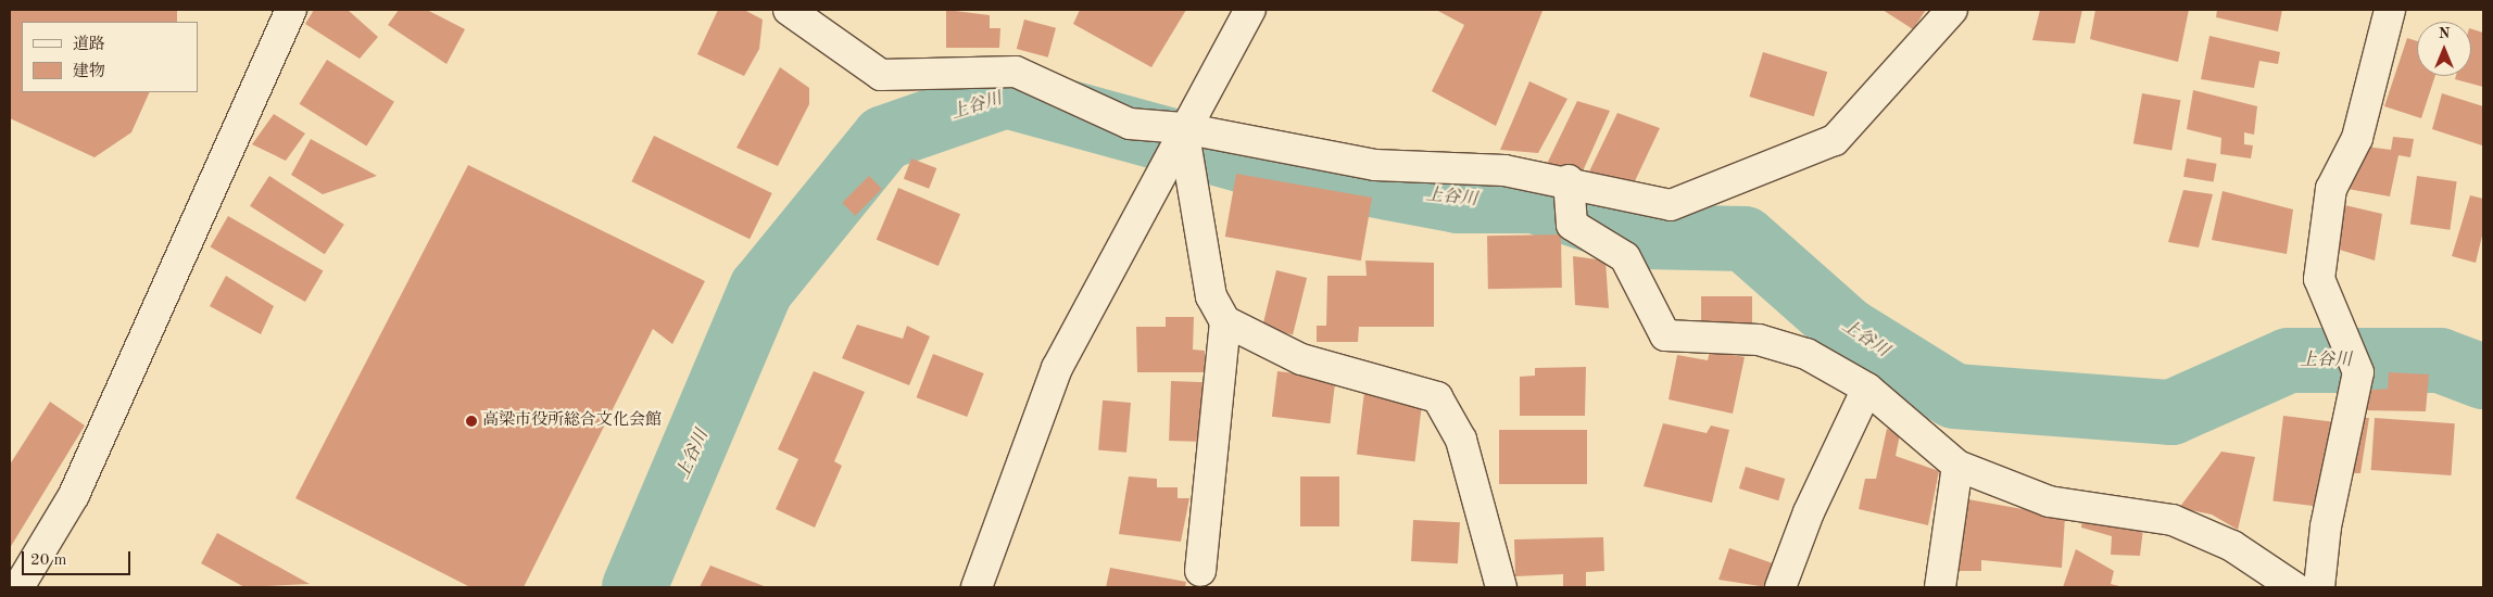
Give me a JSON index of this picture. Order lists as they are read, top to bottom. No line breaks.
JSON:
{"water":["上谷川"],"places":["高梁市役所総合文化会館"],"legend":["道路","建物"],"scale_bar":"20 m","north":"top"}
